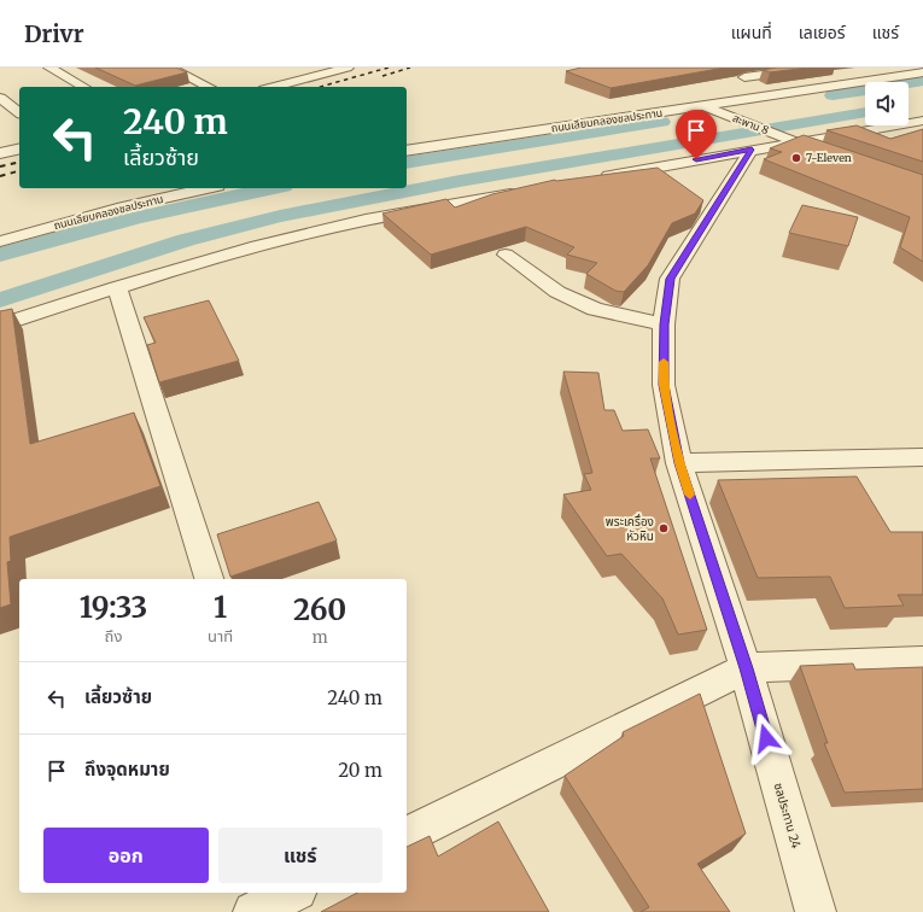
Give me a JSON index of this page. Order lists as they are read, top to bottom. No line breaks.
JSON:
{"streets":{"street":["ถนนเลียบคลองชลประทาน","สะพาน 8","ชลประทาน 24"]},"crossings":[["ถนนเลียบคลองชลประทาน","สะพาน 8"]],"places":["7-Eleven","พระเครื่อง หัวหิน"],"page":{"header":"Drivr","nav":["แผนที่","เลเยอร์","แชร์"],"turn":["240 m","เลี้ยวซ้าย"],"eta":["19:33","ถึง","1","นาที","260","m"],"list":[{"name":"เลี้ยวซ้าย","value":"240 m"},{"name":"ถึงจุดหมาย","value":"20 m"}],"buttons":["ออก","แชร์"]}}
